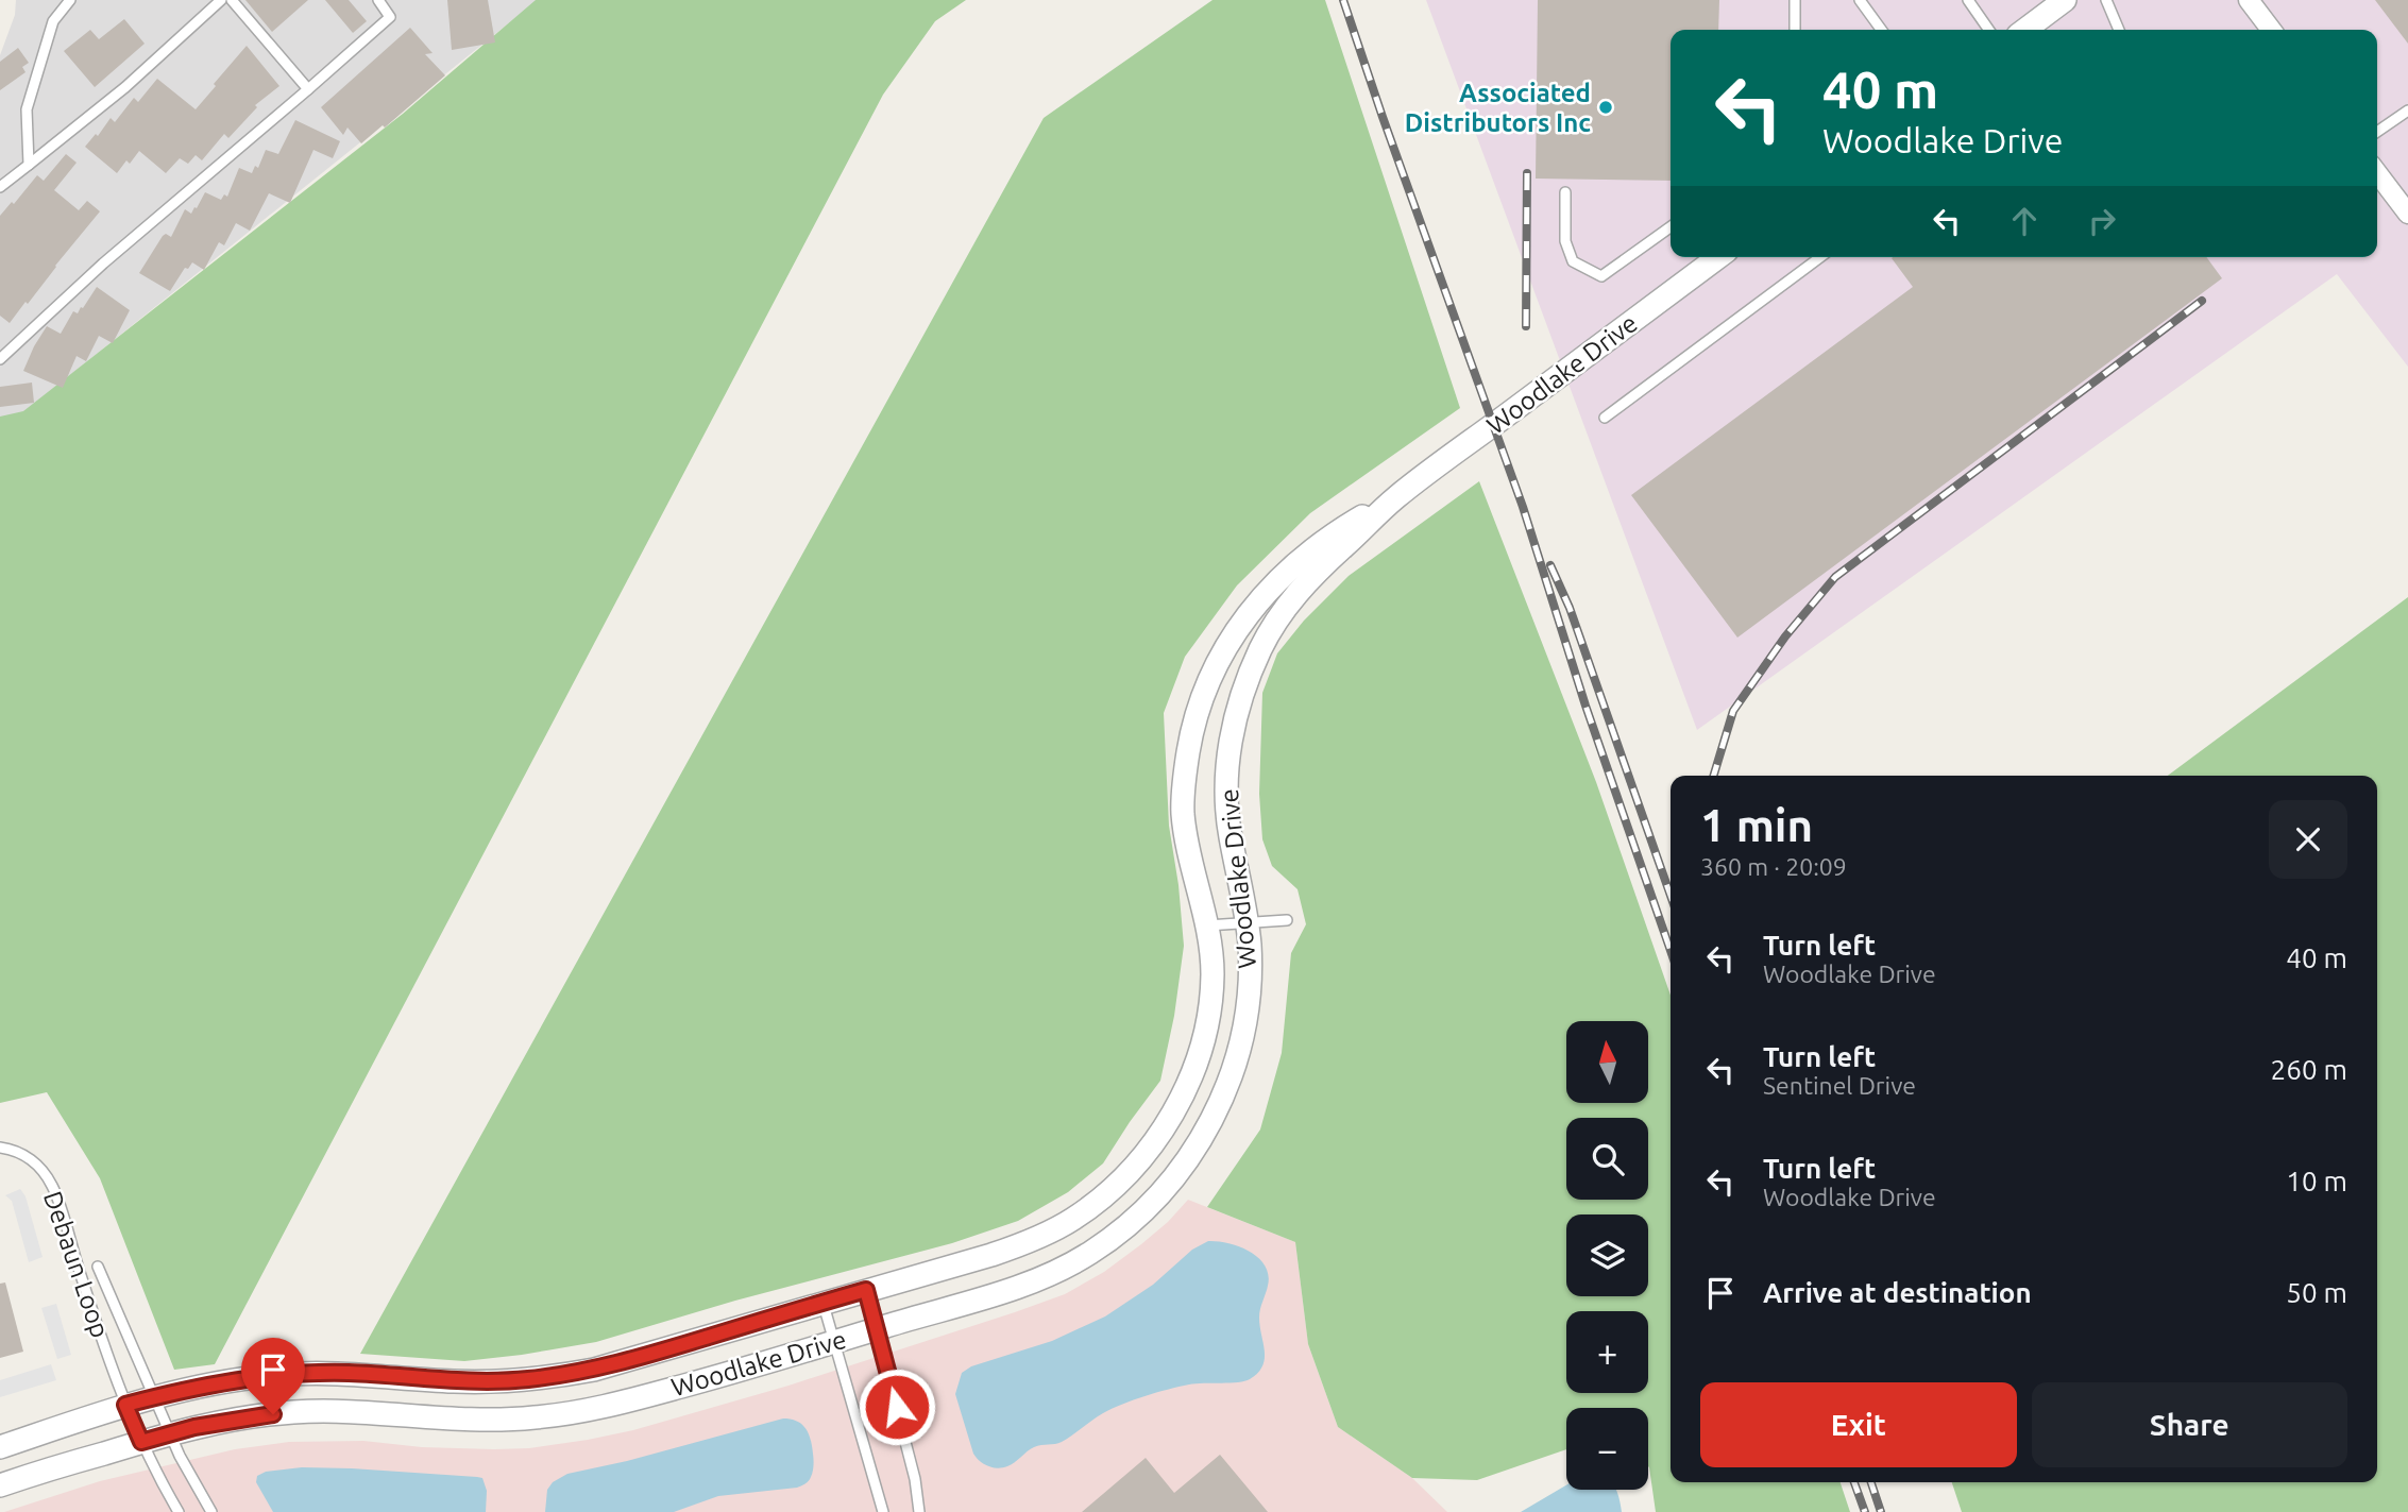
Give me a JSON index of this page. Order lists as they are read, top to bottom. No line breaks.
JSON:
{"streets":{"street":["Woodlake Drive"],"lane":["Debaun Loop"]},"crossings":[["Woodlake Drive","Debaun Loop"]],"places":["Associated Distributors Inc"],"north":"top","page":{"turn":["40 m","Woodlake Drive"],"heading":["1 min","360 m · 20:09"],"list":[{"name":"Turn left","note":"Woodlake Drive","value":"40 m"},{"name":"Turn left","note":"Sentinel Drive","value":"260 m"},{"name":"Turn left","note":"Woodlake Drive","value":"10 m"},{"name":"Arrive at destination","value":"50 m"}],"map_buttons":["+","−"],"buttons":["Exit","Share"]}}
